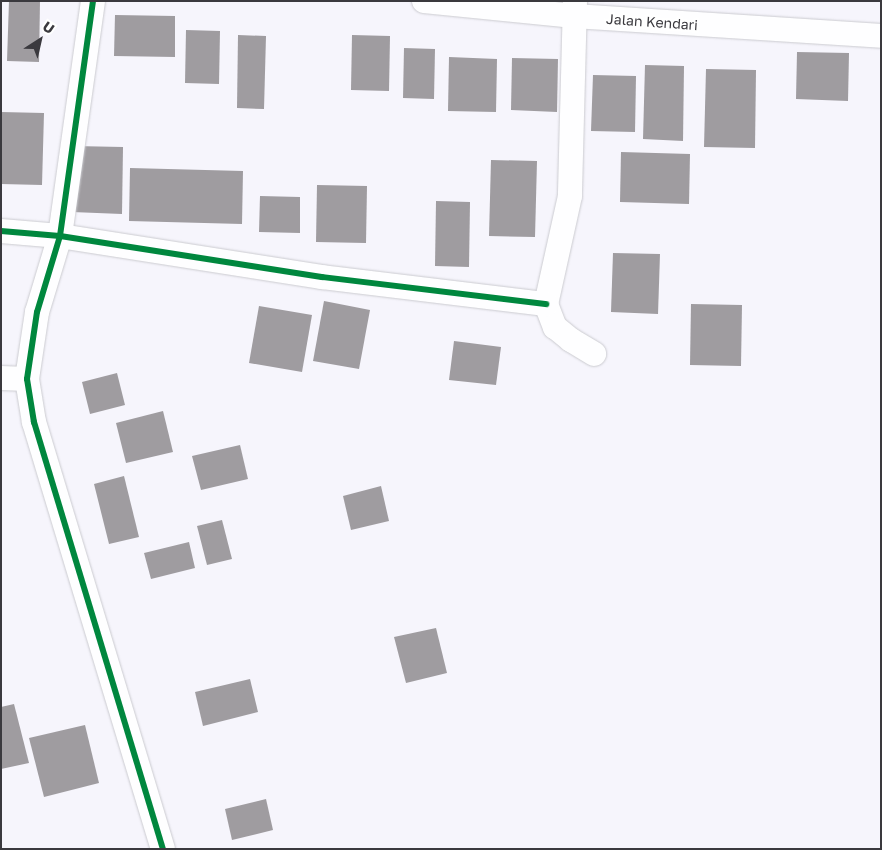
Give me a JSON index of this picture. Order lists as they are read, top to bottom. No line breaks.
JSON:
{"streets":{"street":["Jalan Kendari"]},"north":"top right"}
